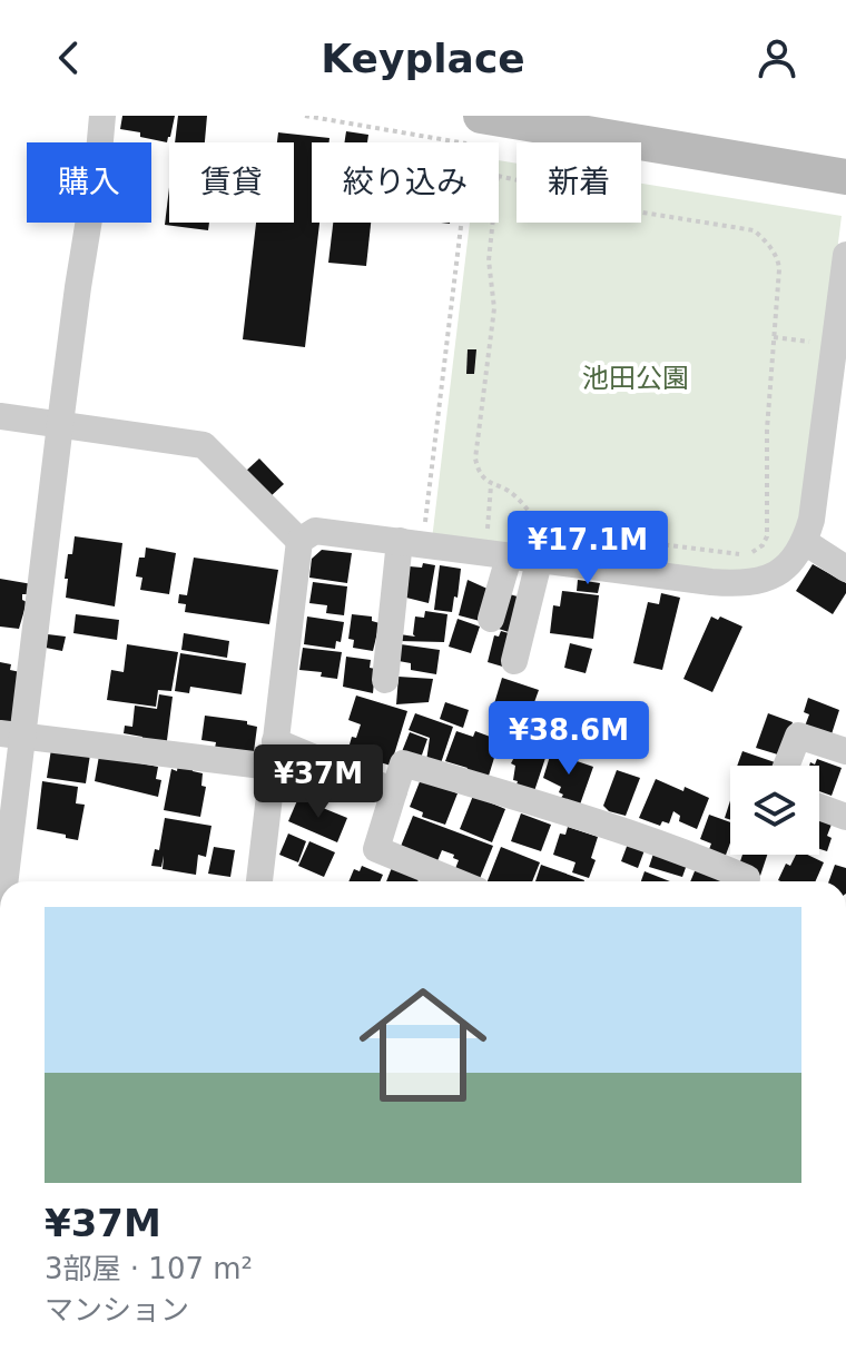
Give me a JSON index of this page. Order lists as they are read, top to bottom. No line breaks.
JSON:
{"parks":["池田公園"],"page":{"header":"Keyplace","chip":["購入","賃貸","絞り込み","新着"],"price":["¥17.1M","¥38.6M","¥37M"],"list":[{"name":"¥37M","note":"3部屋 · 107 m² · マンション"}]}}
